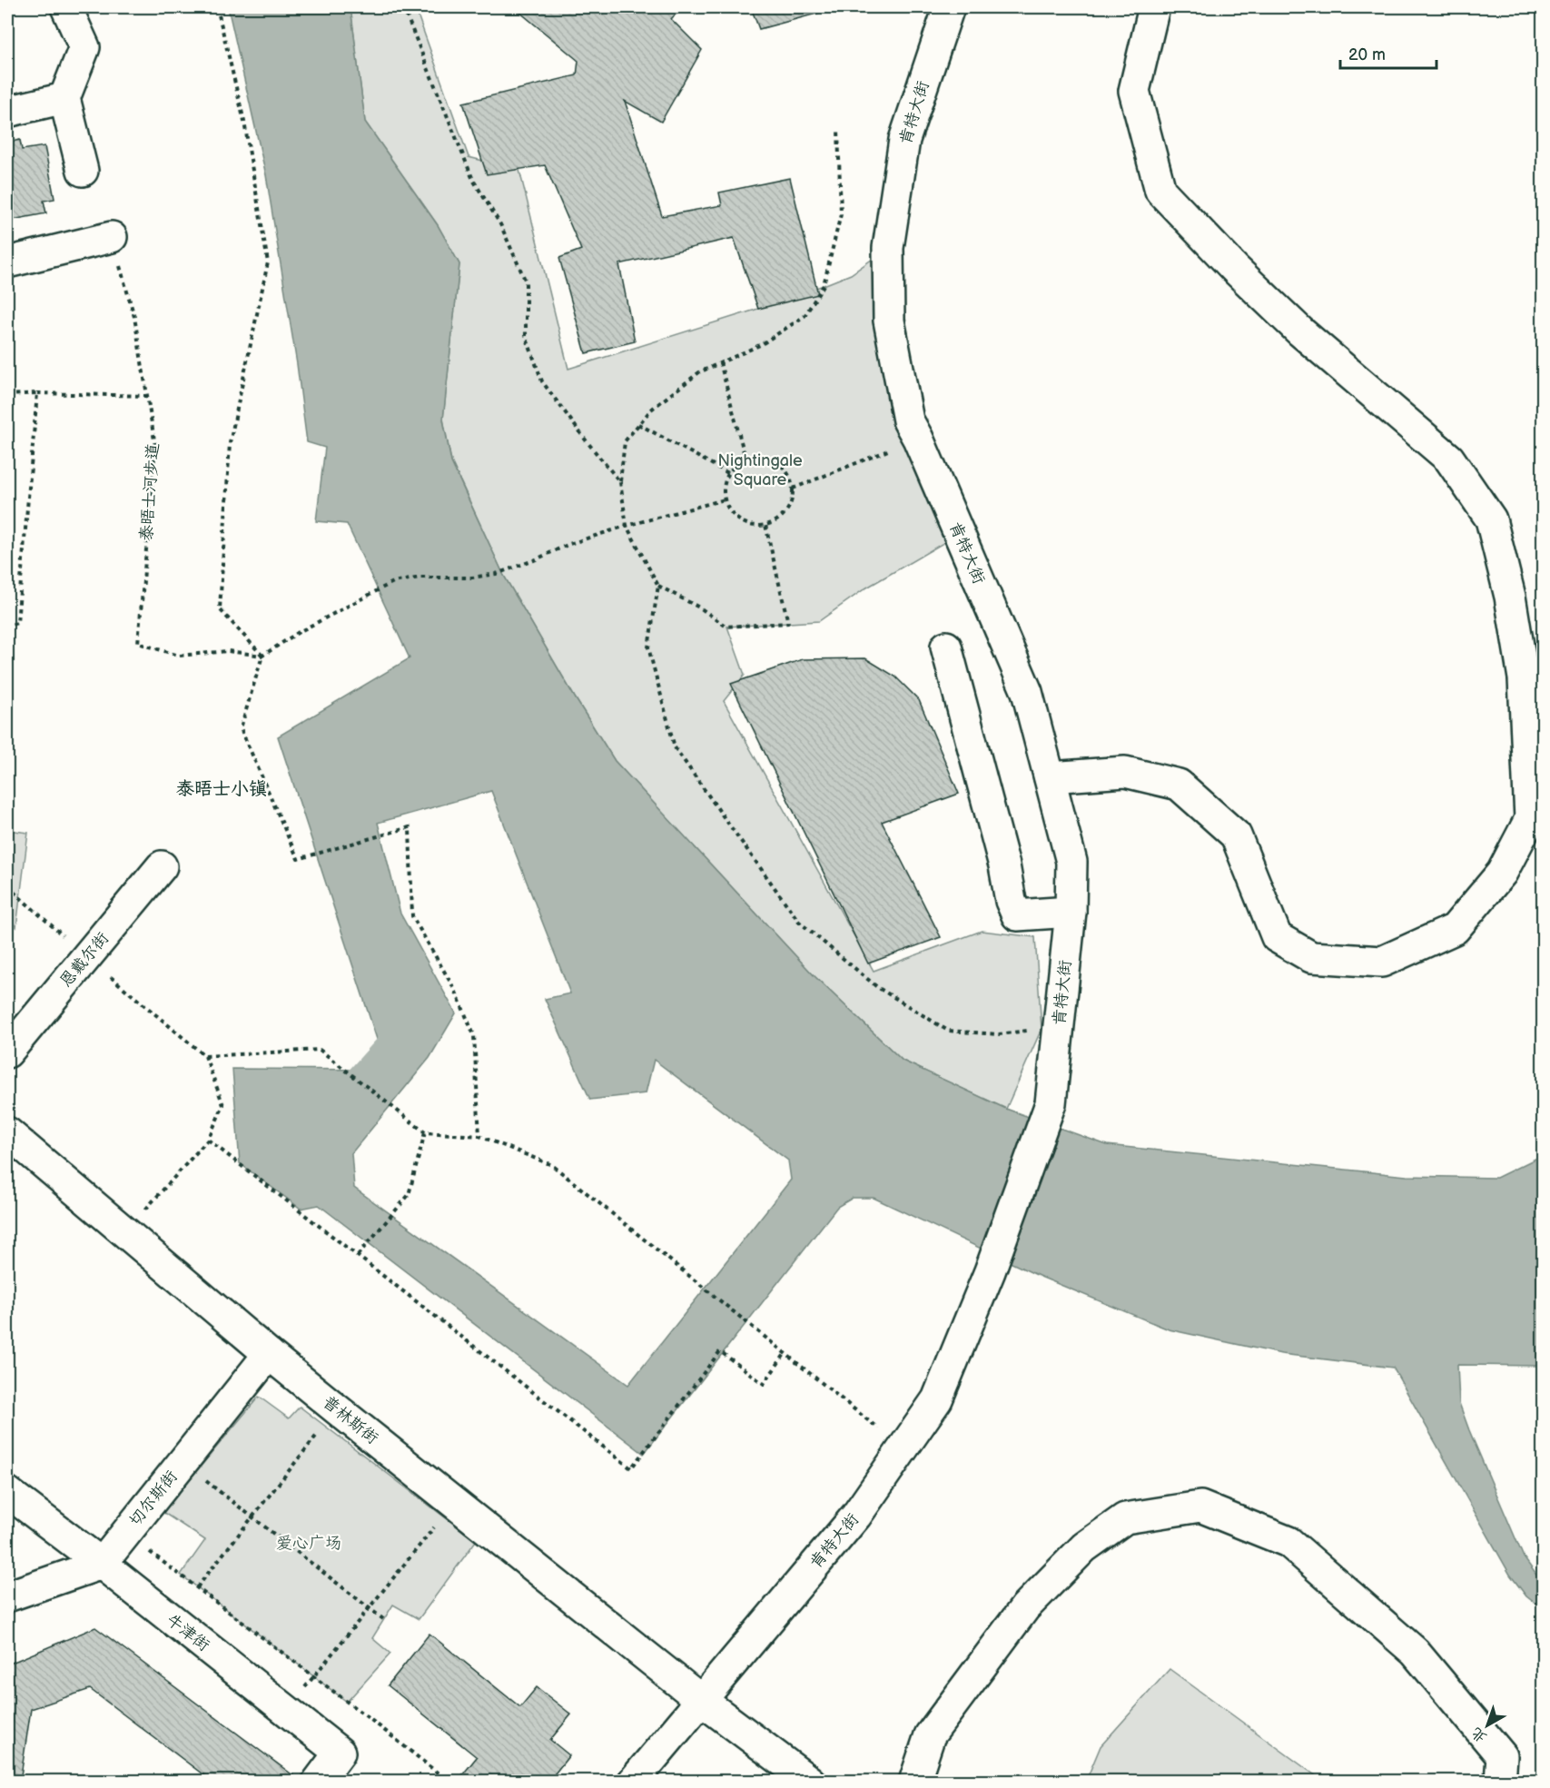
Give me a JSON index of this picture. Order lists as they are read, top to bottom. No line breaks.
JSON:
{"streets":{"street":["肯特大街","恩戴尔街","普林斯街","切尔斯街","牛津街"],"path":["泰晤士河步道"]},"crossings":[["肯特大街","普林斯街"],["普林斯街","切尔斯街"],["切尔斯街","牛津街"]],"districts":["泰晤士小镇"],"parks":["Nightingale Square","爱心广场"],"scale_bar":"20 m","north":"bottom left"}
